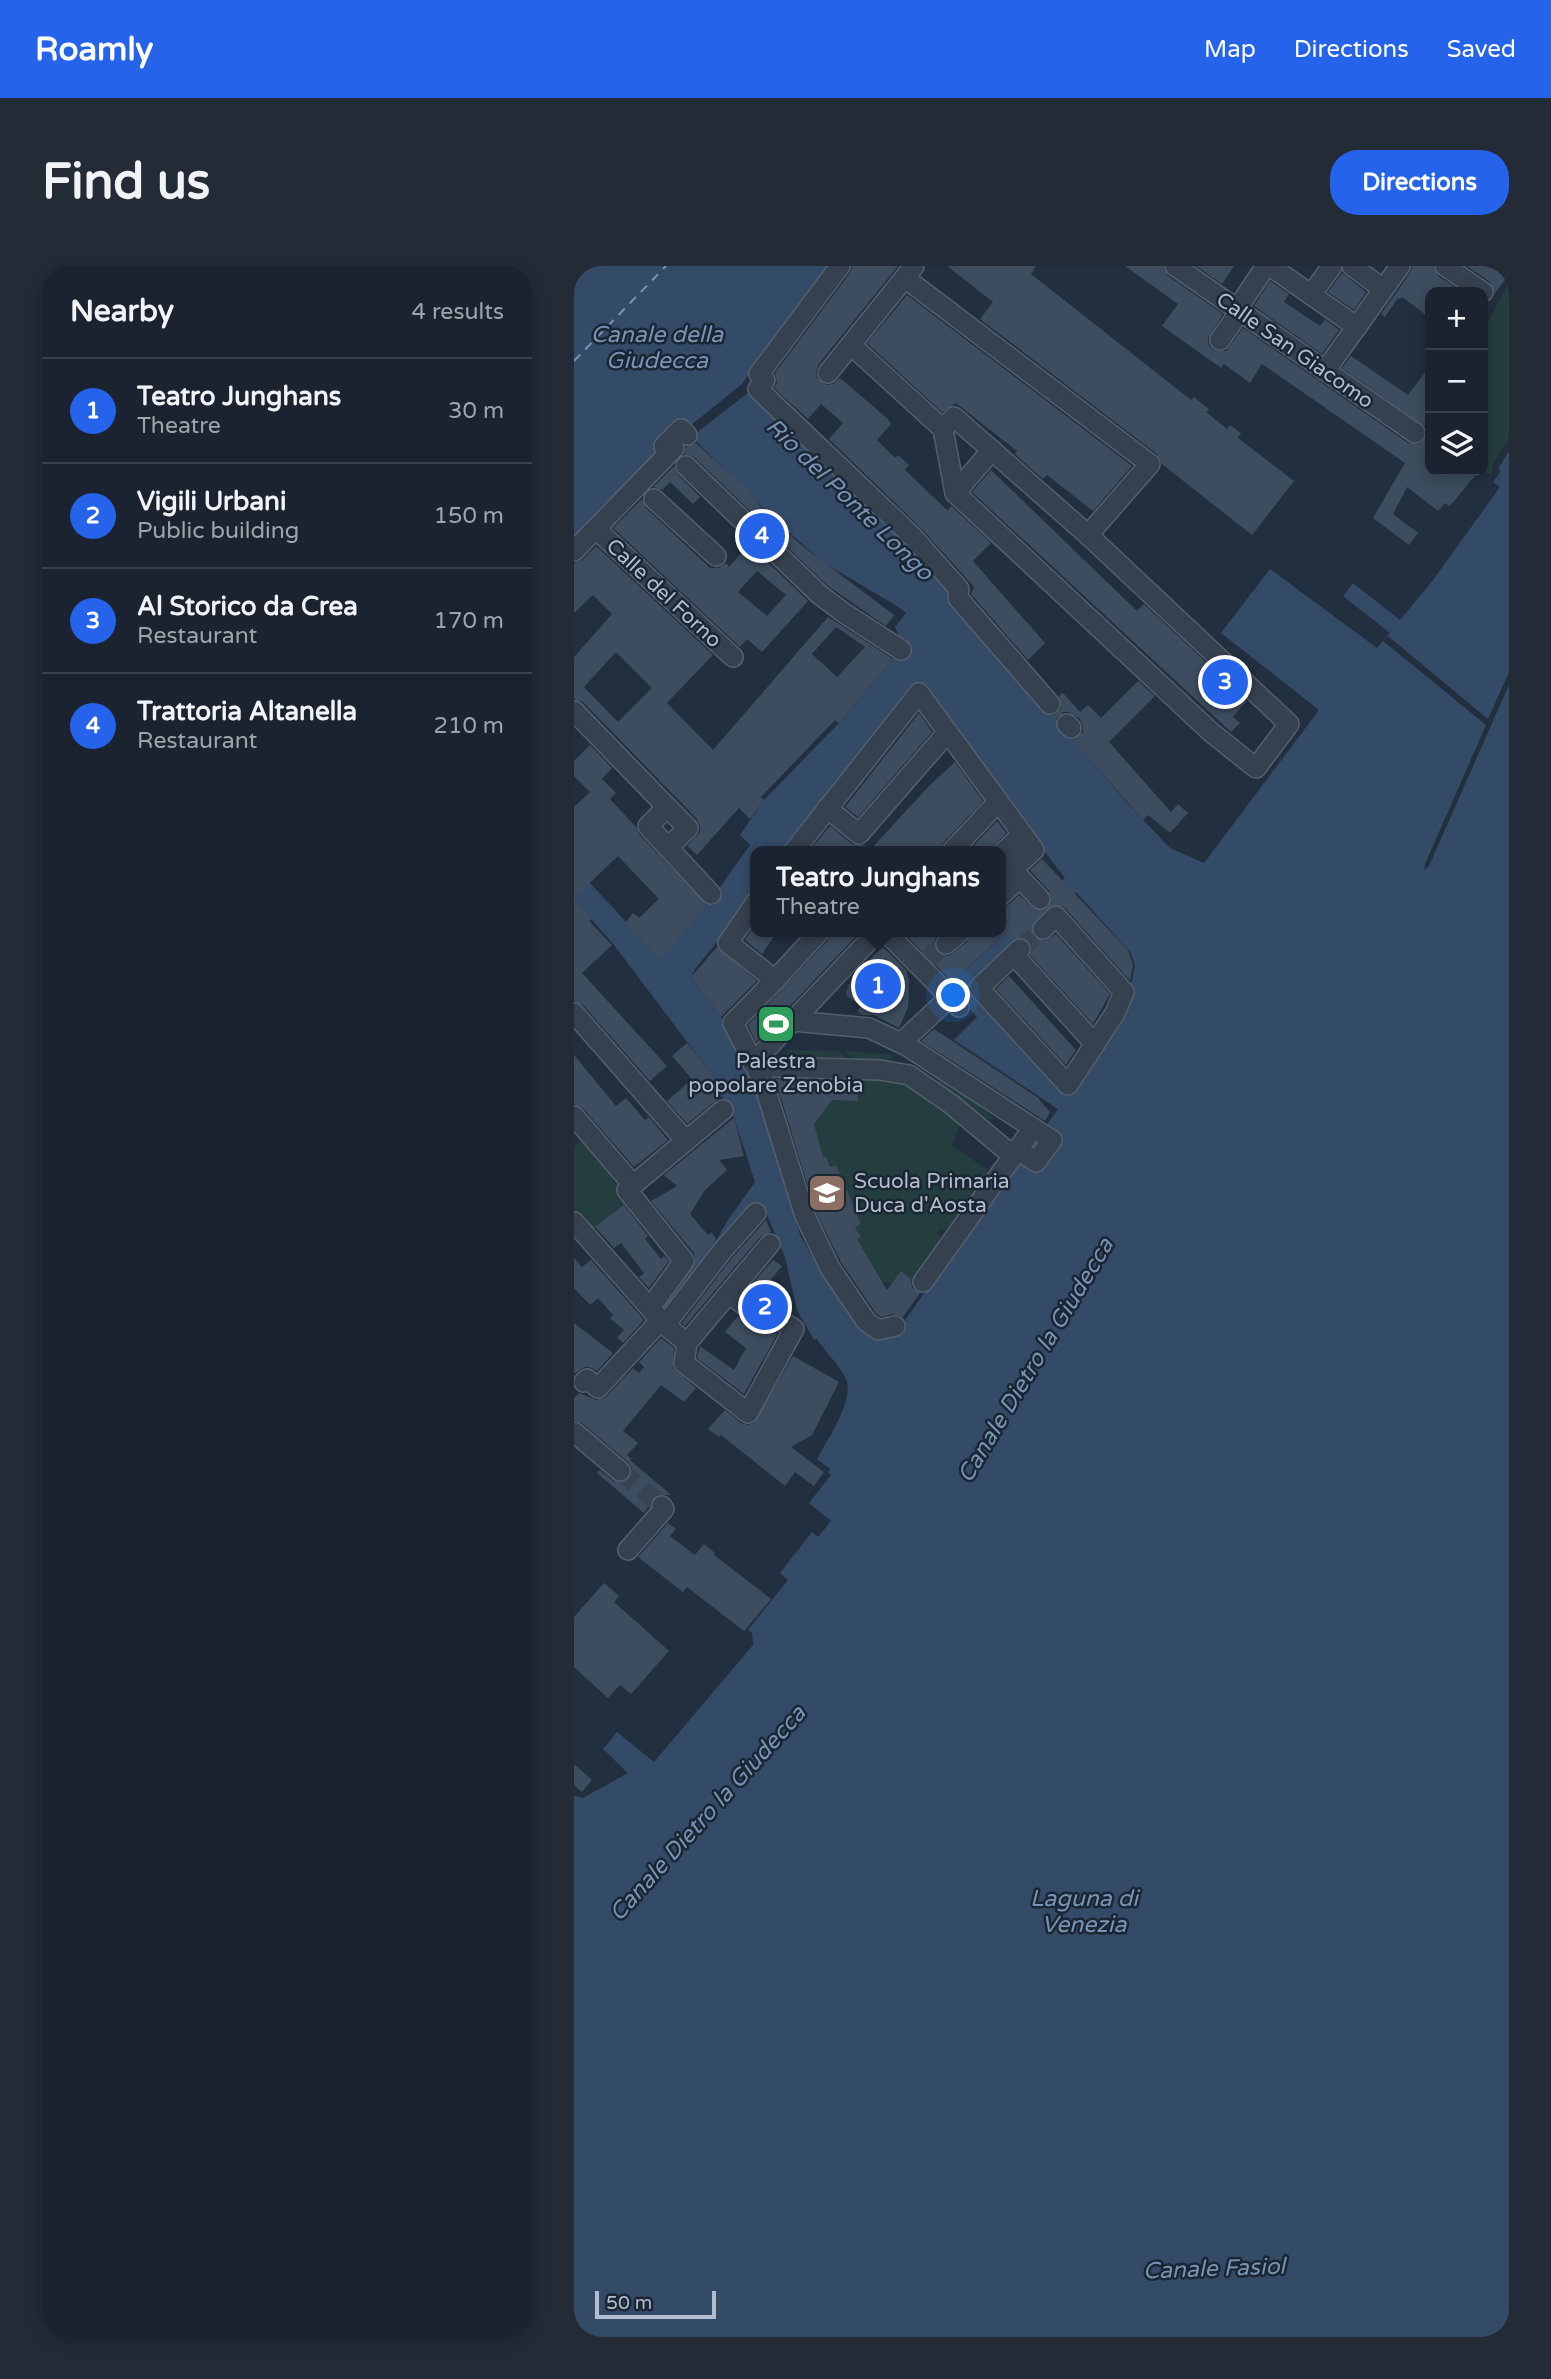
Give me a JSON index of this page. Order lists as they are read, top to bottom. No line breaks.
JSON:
{"streets":{"street":["Calle San Giacomo","Calle del Forno"]},"water":["Canale della Giudecca","Rio del Ponte Longo","Canale Dietro la Giudecca","Laguna di Venezia","Canale Fasiol"],"places":{"sports":["Palestra popolare Zenobia"],"school or university":["Scuola Primaria Duca d'Aosta"]},"scale_bar":"50 m","page":{"header":"Roamly","nav":["Map","Directions","Saved"],"buttons":"Directions","title":"Find us","heading":["Nearby","4 results"],"map_buttons":["+","−"],"list":[{"mark":"1","name":"Teatro Junghans","note":"Theatre","value":"30 m"},{"mark":"2","name":"Vigili Urbani","note":"Public building","value":"150 m"},{"mark":"3","name":"Al Storico da Crea","note":"Restaurant","value":"170 m"},{"mark":"4","name":"Trattoria Altanella","note":"Restaurant","value":"210 m"}],"pins":["4","3","1","2"],"popup":["Teatro Junghans","Theatre"],"scale":"50 m"}}
